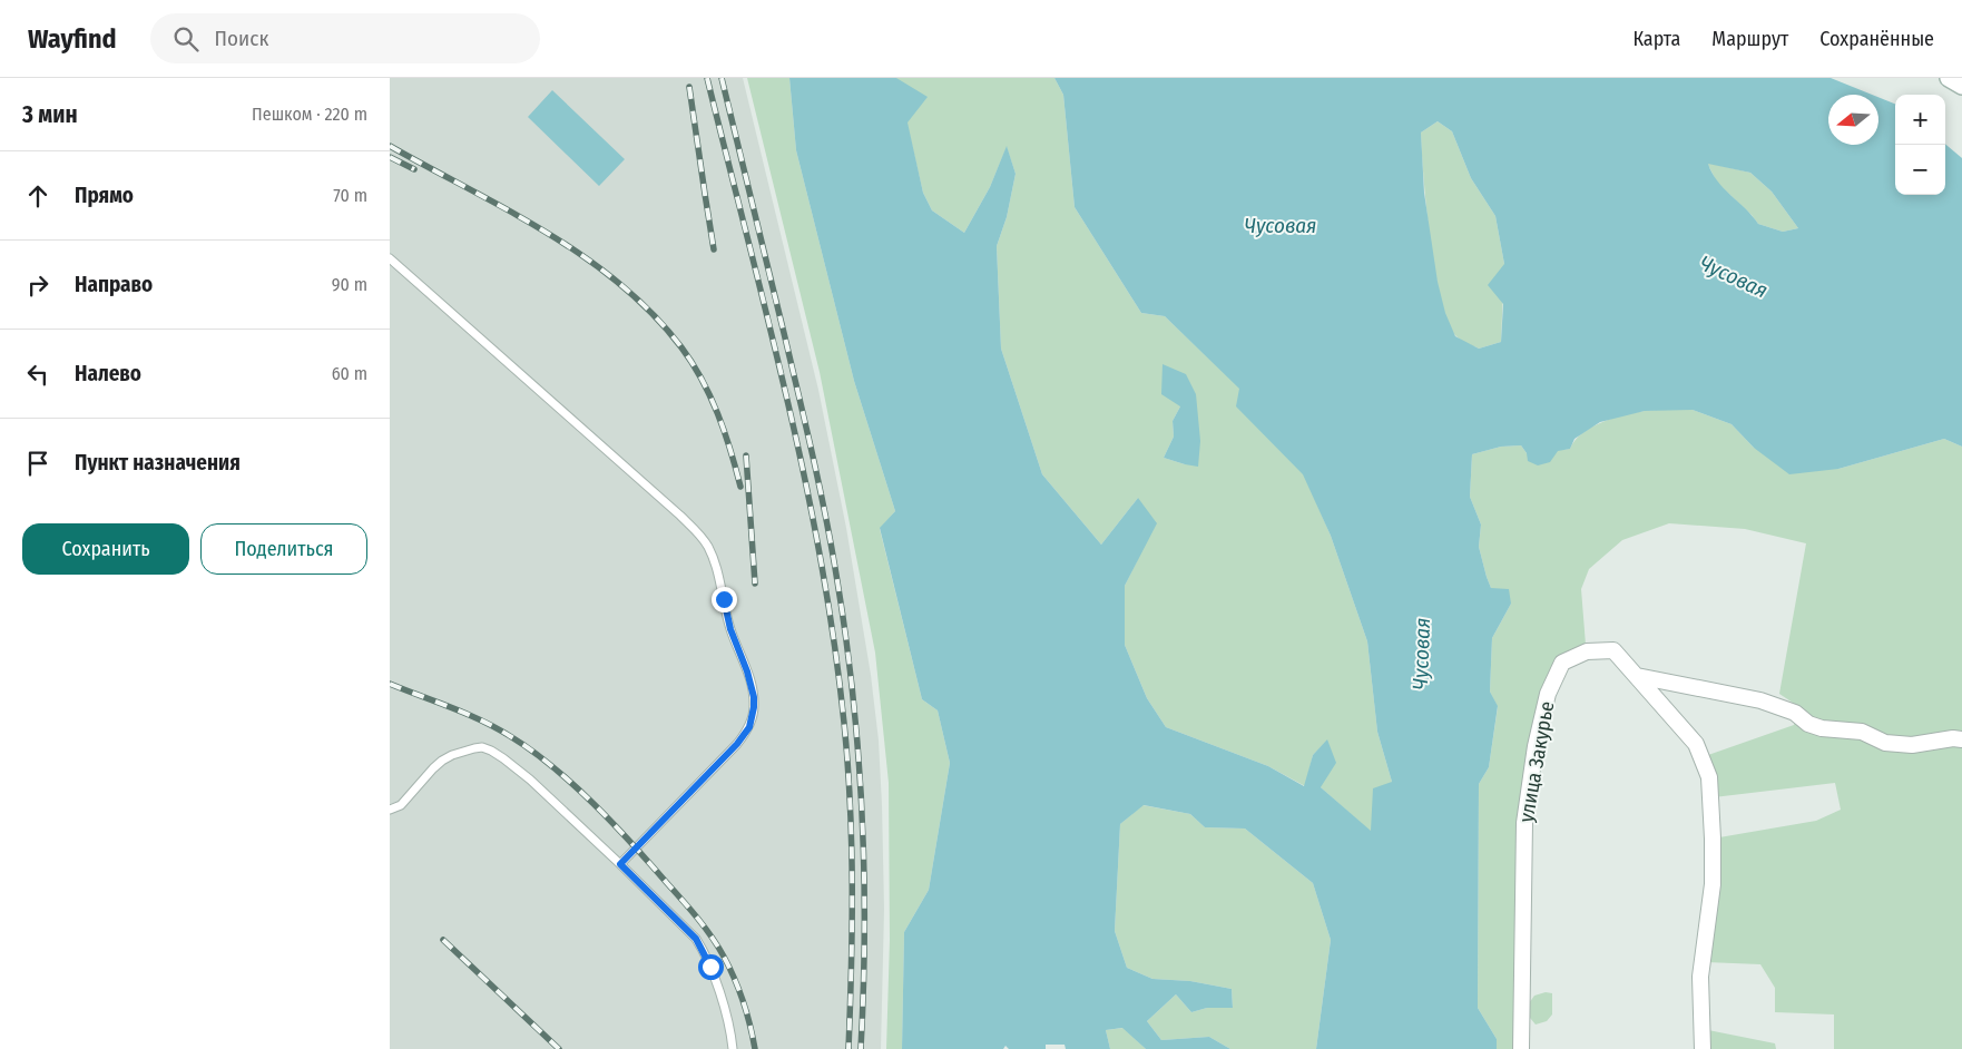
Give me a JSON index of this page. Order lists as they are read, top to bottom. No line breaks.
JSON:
{"streets":{"street":["улица Закурье"]},"water":["Чусовая"],"north":"left","page":{"header":"Wayfind","search":"Поиск","nav":["Карта","Маршрут","Сохранённые"],"heading":["3 мин","Пешком · 220 m"],"map_buttons":["+","−"],"list":[["Прямо","70 m"],["Направо","90 m"],["Налево","60 m"],"Пункт назначения"],"buttons":["Сохранить","Поделиться"]}}
